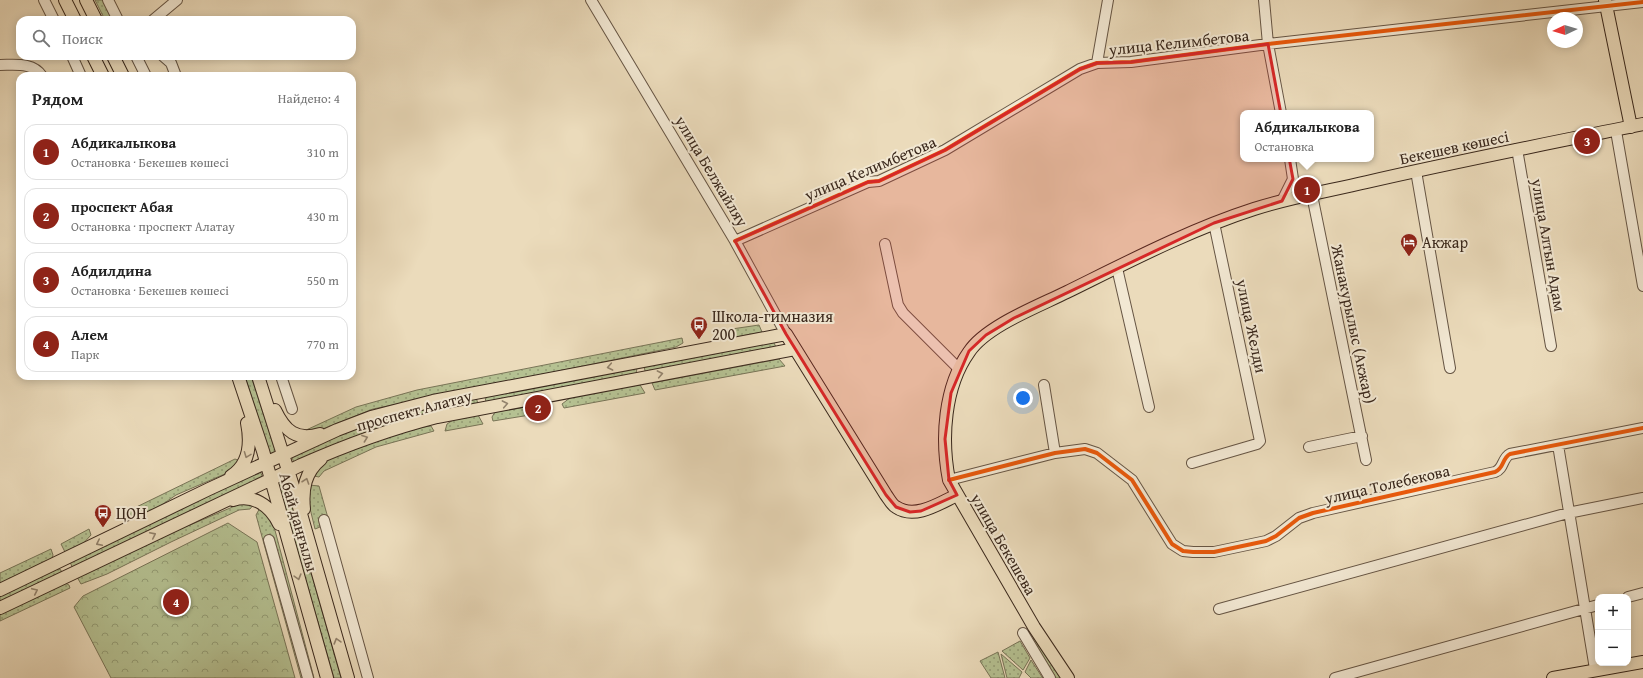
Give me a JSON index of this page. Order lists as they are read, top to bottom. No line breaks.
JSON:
{"streets":{"main road":["Бекешев көшесі","улица Белжайляу","проспект Алатау","Абай даңғылы","улица Бекешева"],"street":["улица Келимбетова","улица Алтын Адам","Жанакурылыс (Акжар)","улица Желди","улица Толебекова"]},"crossings":[["улица Келимбетова","улица Белжайляу"],["Бекешев көшесі","улица Алтын Адам"],["Бекешев көшесі","Жанакурылыс (Акжар)"],["Бекешев көшесі","улица Желди"],["Бекешев көшесі","улица Бекешева"],["улица Белжайляу","проспект Алатау"],["улица Белжайляу","улица Бекешева"],["проспект Алатау","Абай даңғылы"]],"places":{"hotel":["Акжар"],"bus stop":["Школа-гимназия 200","ЦОН"]},"north":"left","page":{"search":"Поиск","heading":["Рядом","Найдено: 4"],"popup":["Абдикалыкова","Остановка"],"list":[{"mark":"1","name":"Абдикалыкова","note":"Остановка · Бекешев көшесі","value":"310 m"},{"mark":"2","name":"проспект Абая","note":"Остановка · проспект Алатау","value":"430 m"},{"mark":"3","name":"Абдилдина","note":"Остановка · Бекешев көшесі","value":"550 m"},{"mark":"4","name":"Алем","note":"Парк","value":"770 m"}],"pins":["3","1","2","4"],"map_buttons":["+","−"]}}
